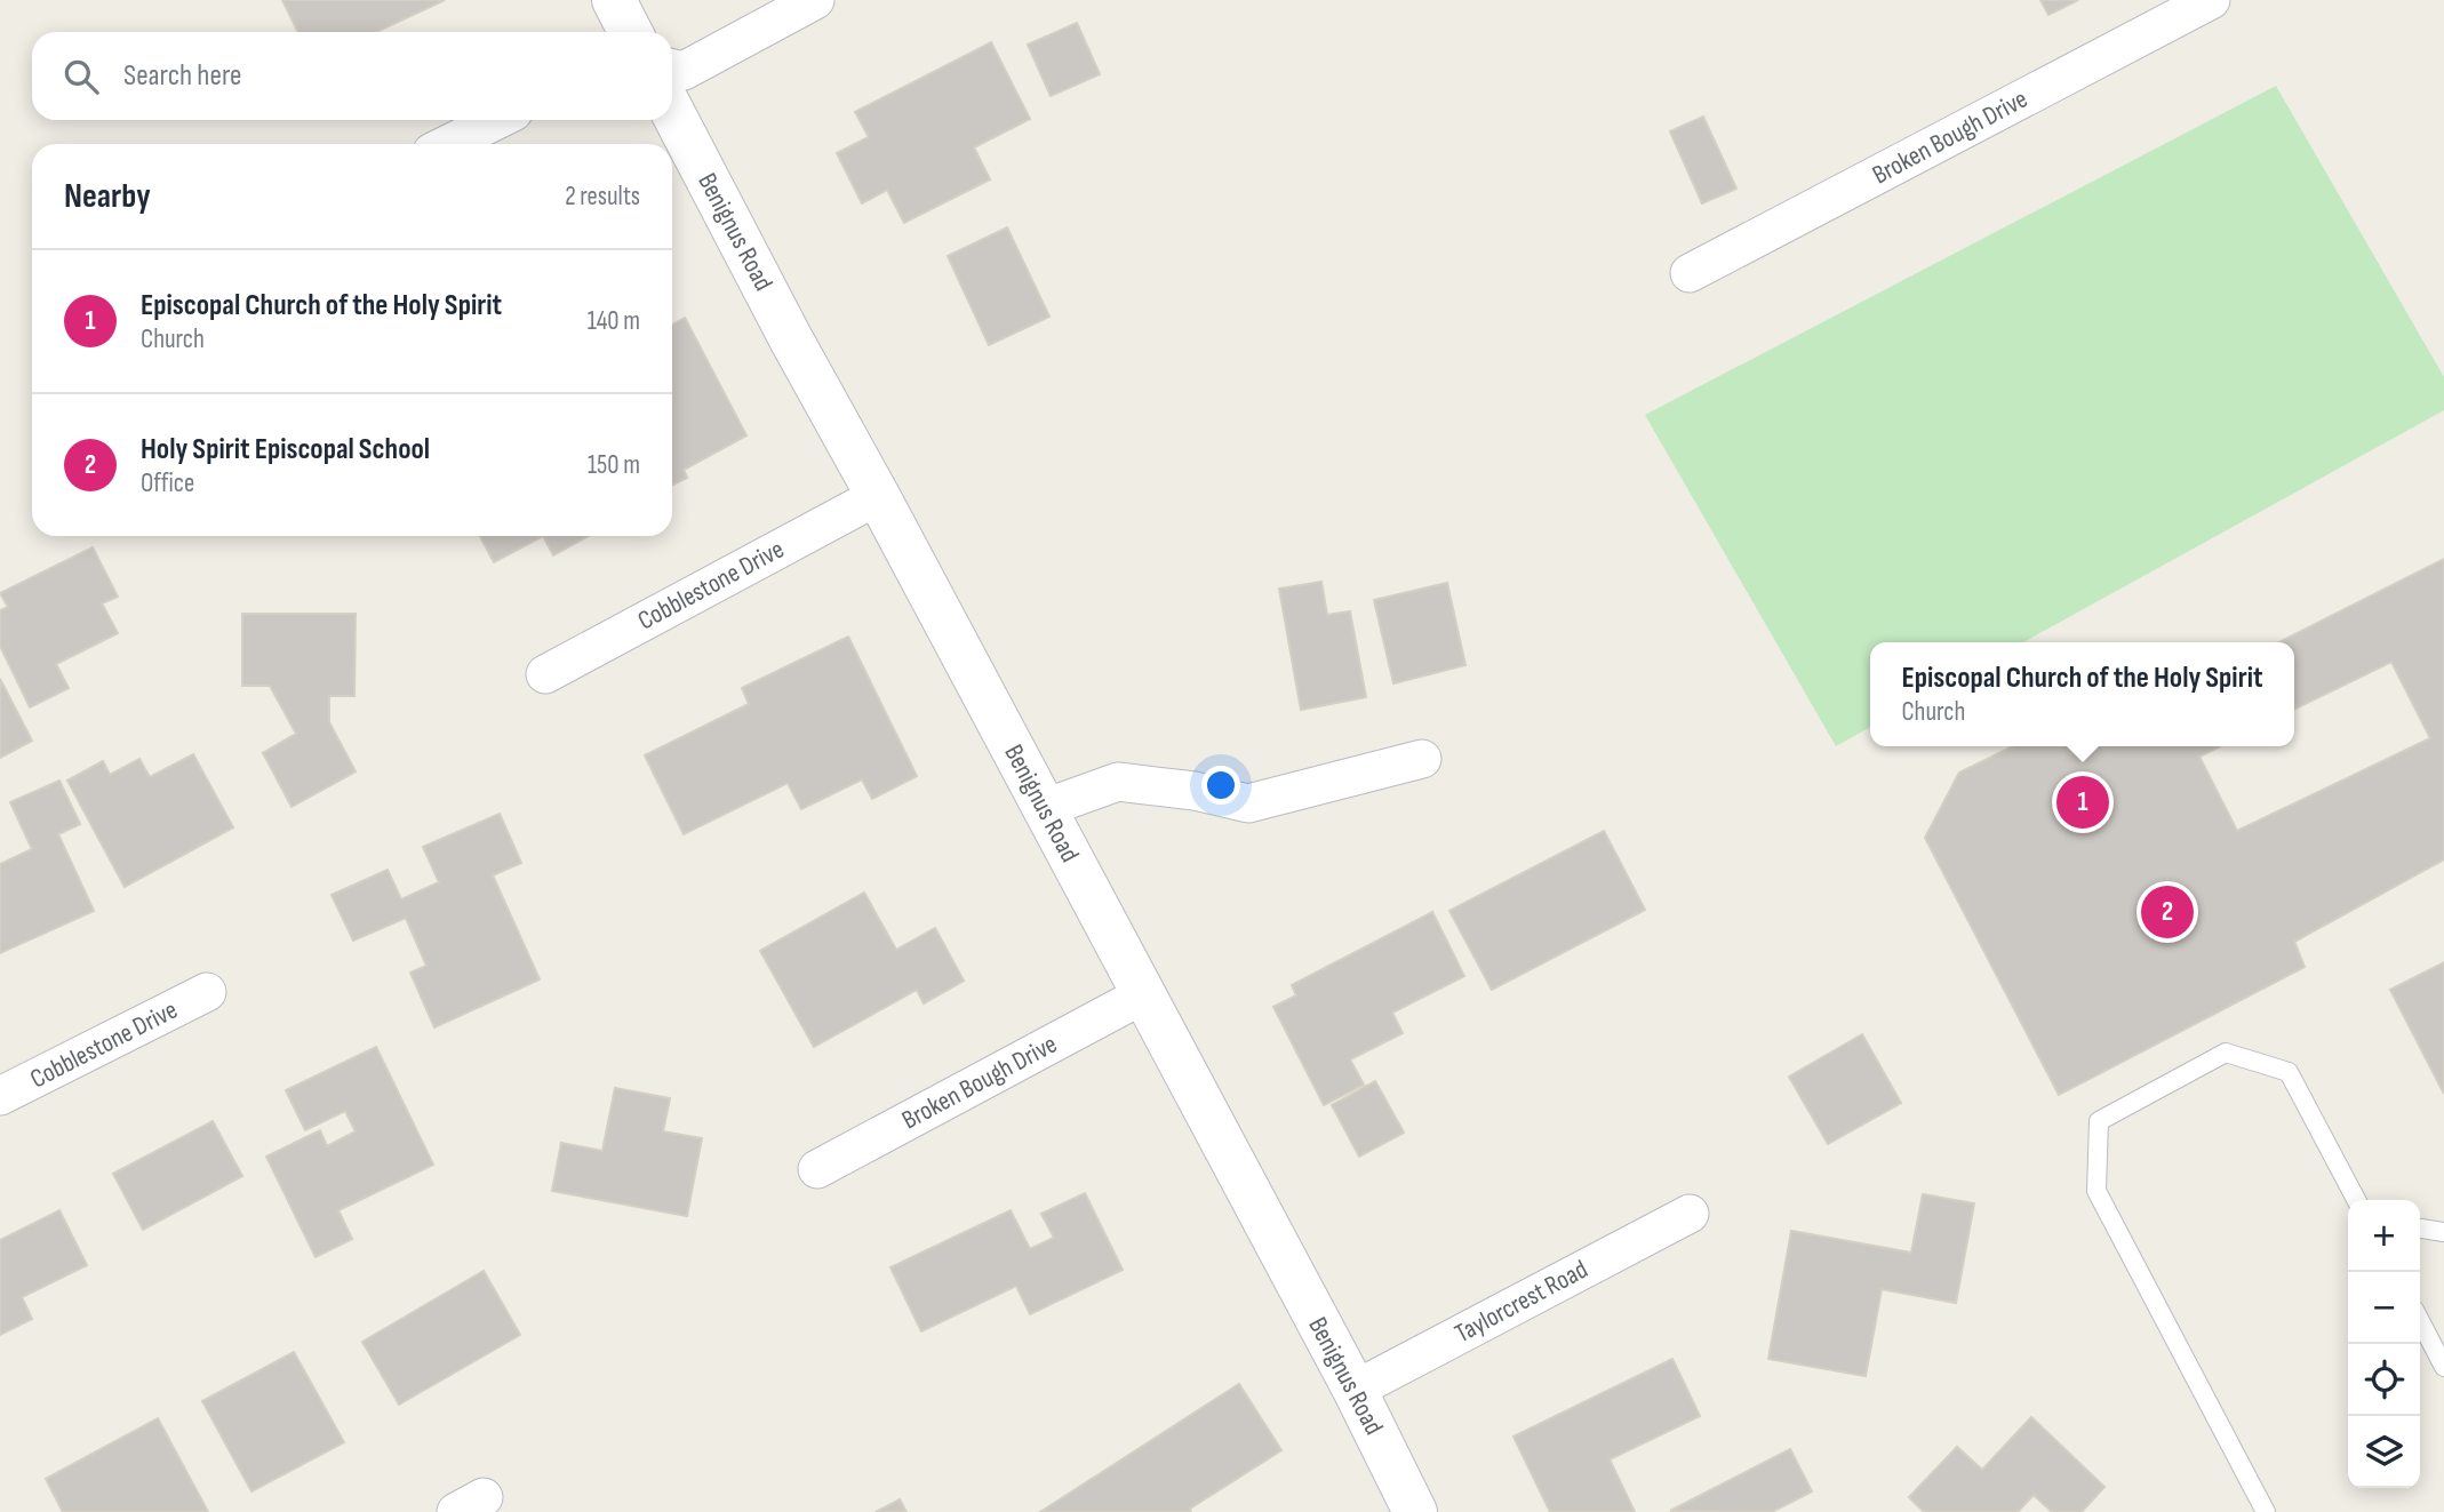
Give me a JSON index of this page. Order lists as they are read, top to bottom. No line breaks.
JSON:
{"streets":{"street":["Broken Bough Drive","Benignus Road","Cobblestone Drive","Taylorcrest Road"]},"crossings":[["Broken Bough Drive","Benignus Road"],["Benignus Road","Cobblestone Drive"],["Benignus Road","Taylorcrest Road"]],"page":{"search":"Search here","heading":["Nearby","2 results"],"list":[{"mark":"1","name":"Episcopal Church of the Holy Spirit","note":"Church","value":"140 m"},{"mark":"2","name":"Holy Spirit Episcopal School","note":"Office","value":"150 m"}],"popup":["Episcopal Church of the Holy Spirit","Church"],"pins":["1","2"],"map_buttons":["+","−"]}}
